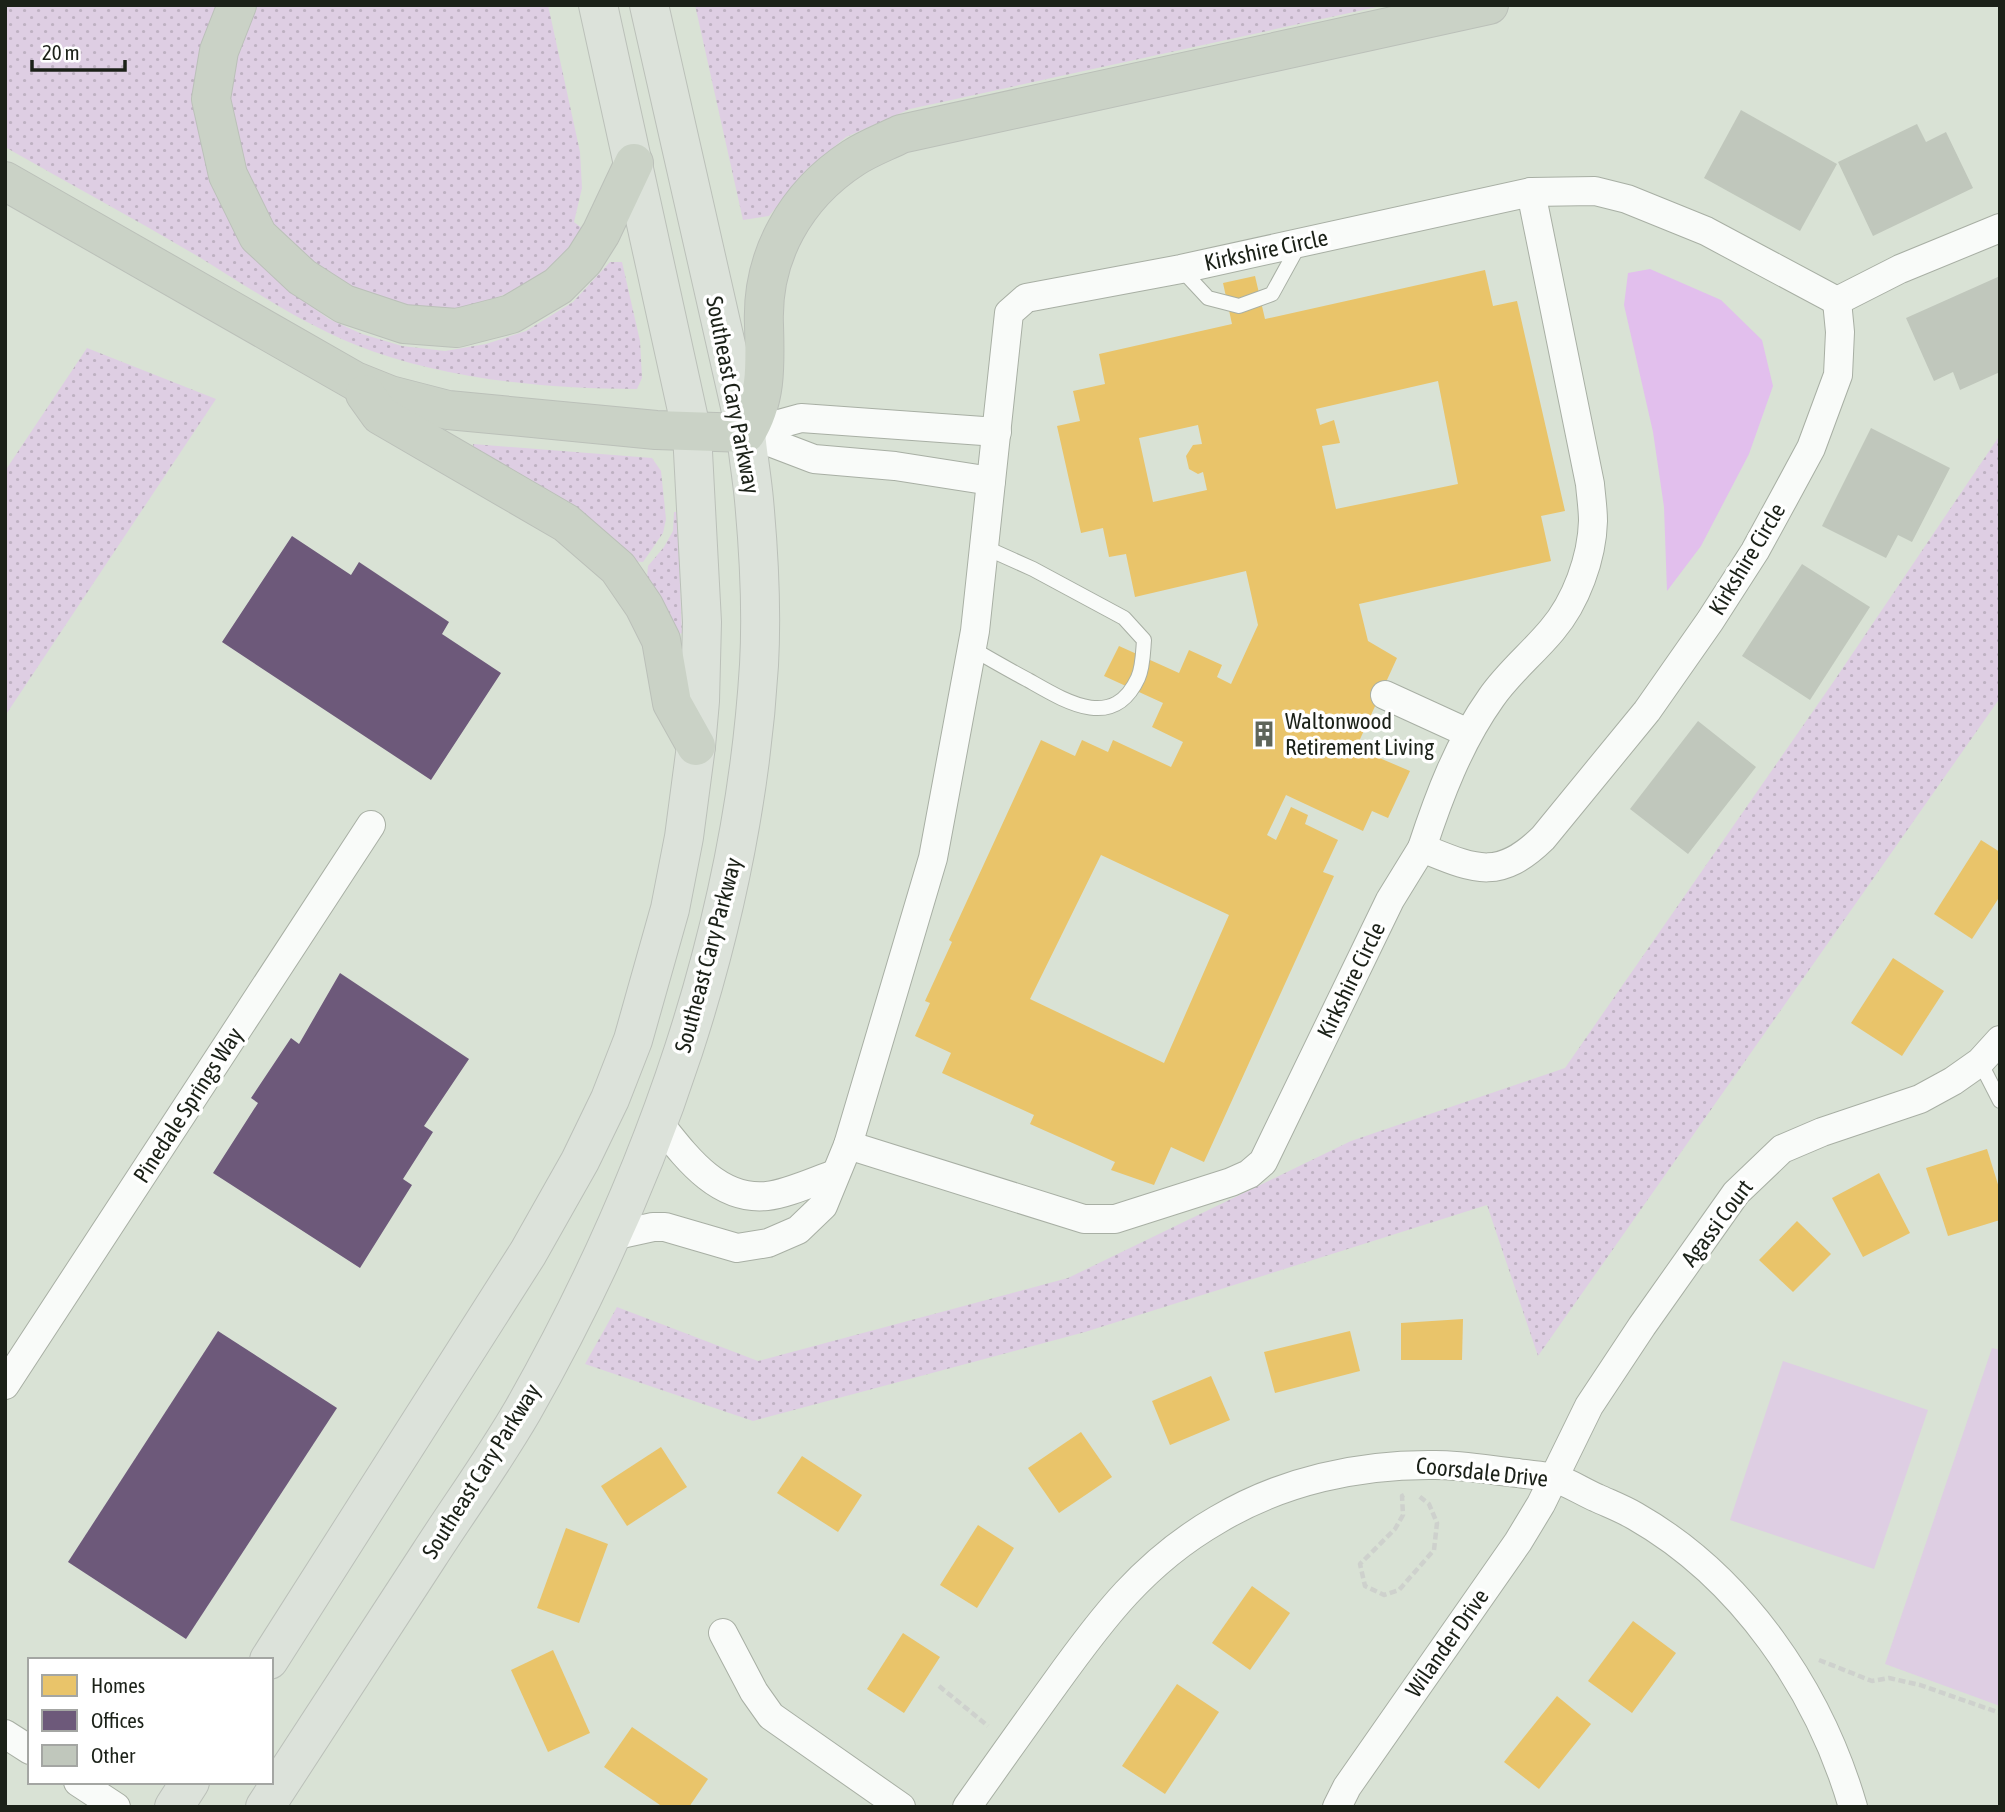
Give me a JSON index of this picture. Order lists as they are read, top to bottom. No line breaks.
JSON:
{"streets":{"main road":["Southeast Cary Parkway"],"street":["Kirkshire Circle","Pinedale Springs Way","Agassi Court","Coorsdale Drive","Wilander Drive"]},"crossings":[["Kirkshire Circle","Southeast Cary Parkway"],["Agassi Court","Coorsdale Drive"],["Agassi Court","Wilander Drive"],["Coorsdale Drive","Wilander Drive"]],"places":{"building":["Waltonwood Retirement Living"]},"legend":["Homes","Offices","Other"],"scale_bar":"20 m"}
